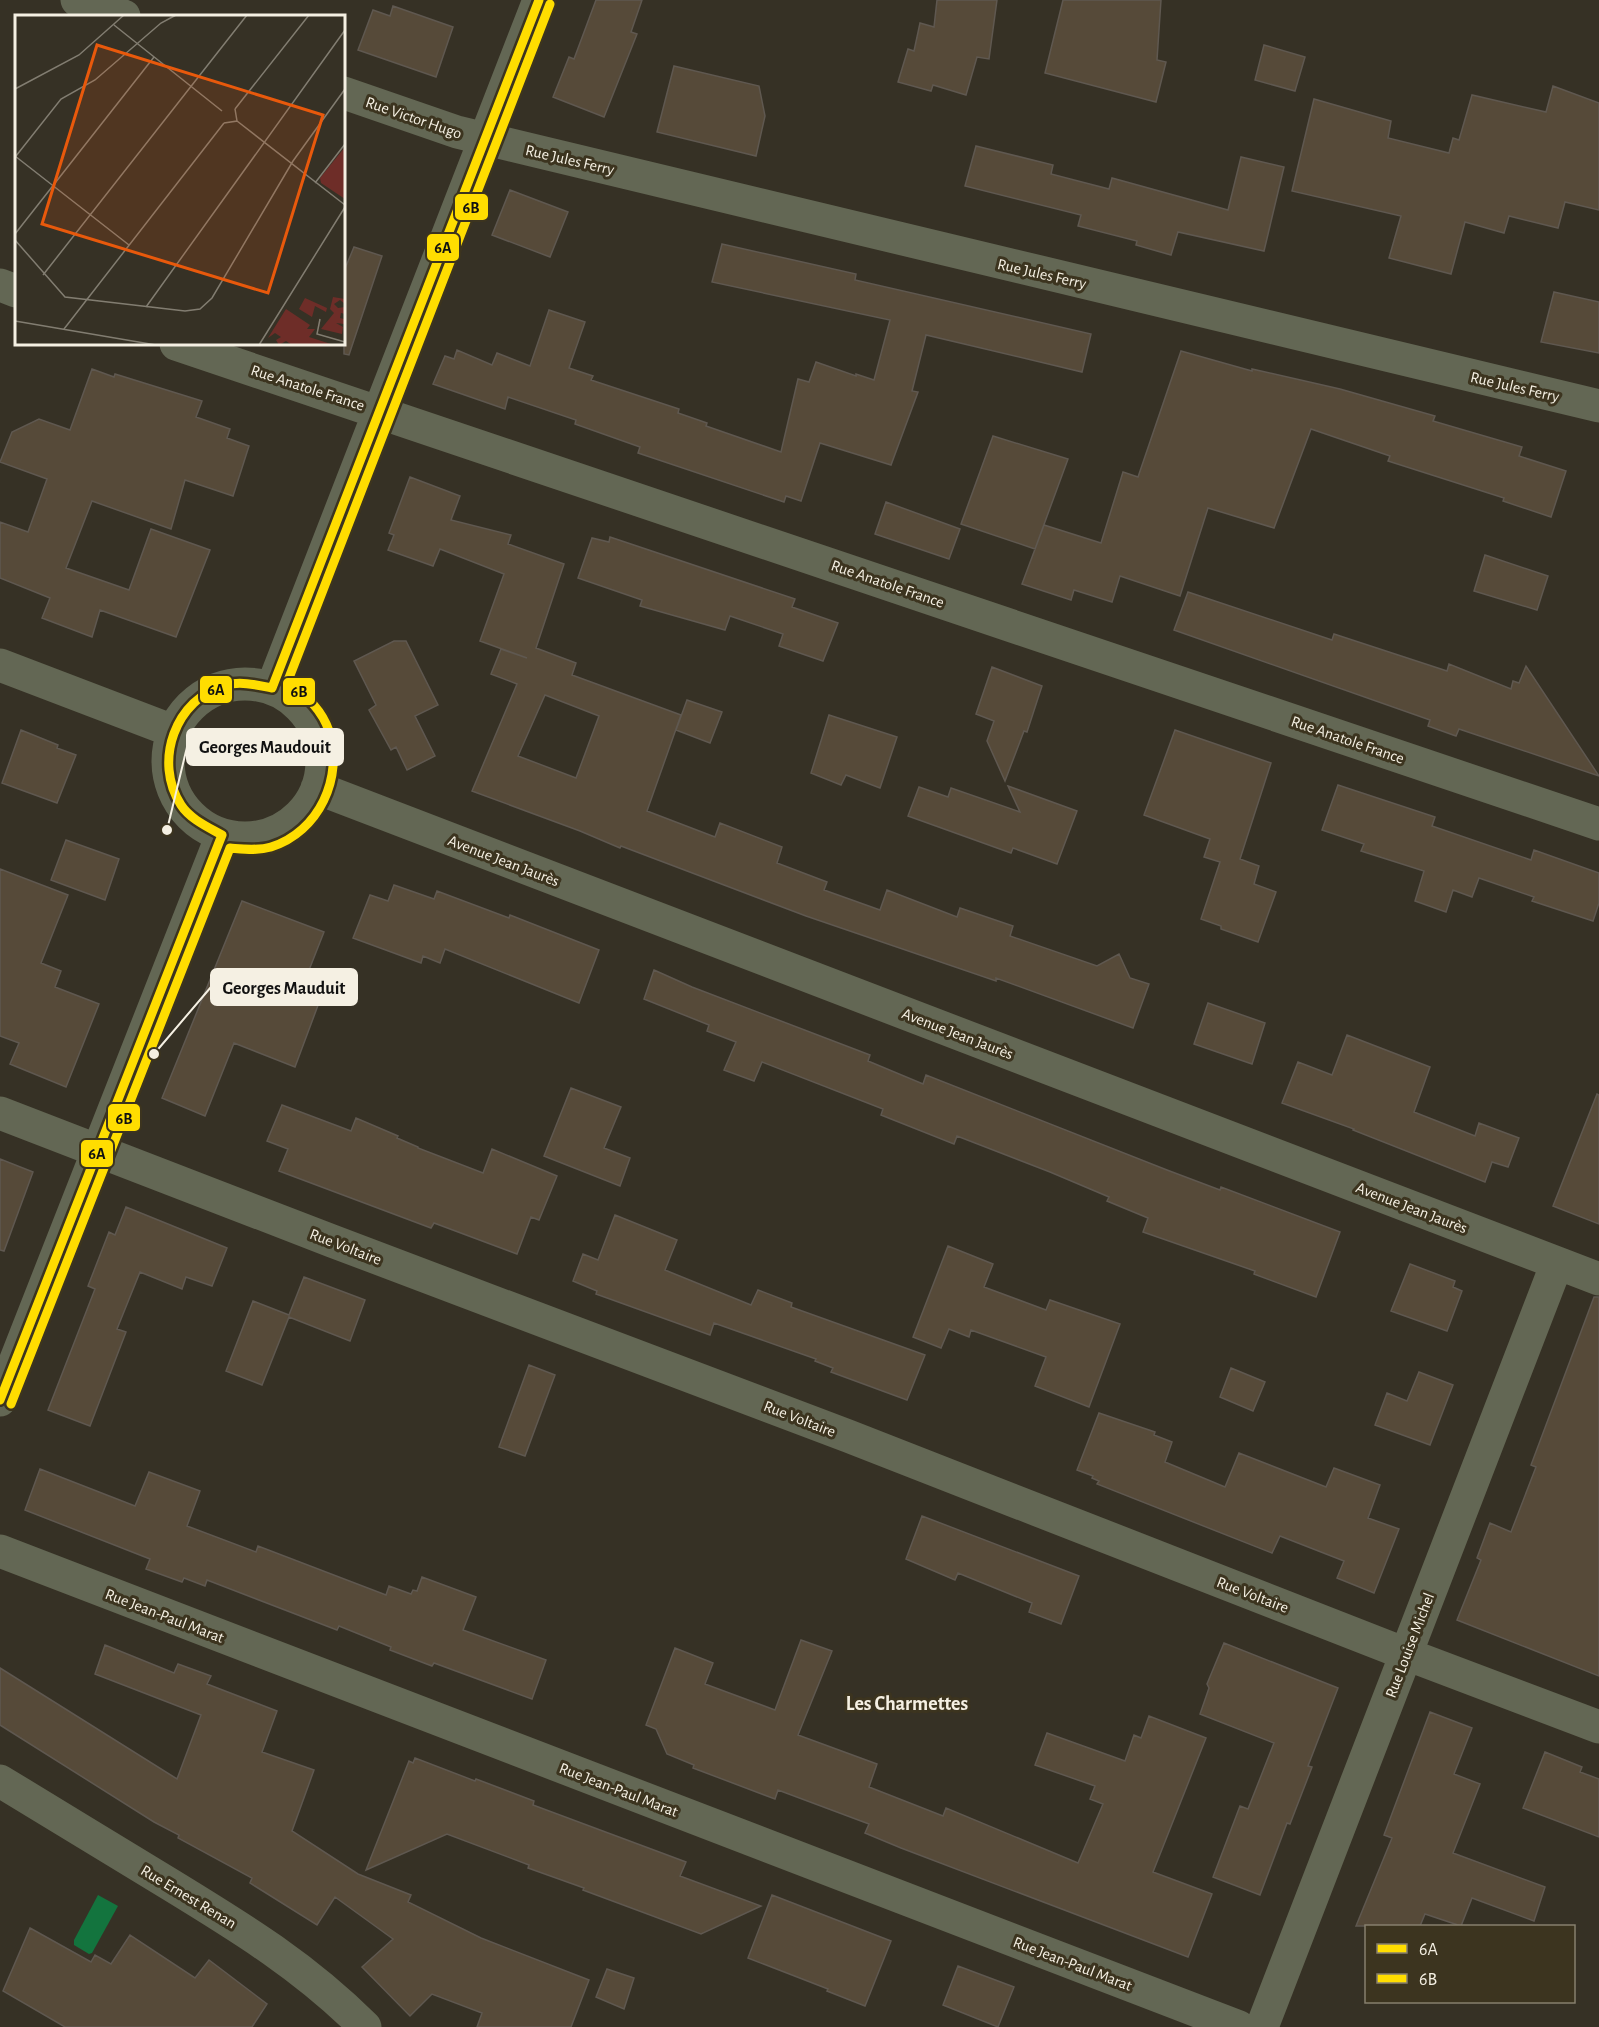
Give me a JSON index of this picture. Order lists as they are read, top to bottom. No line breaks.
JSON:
{"streets":{"street":["Rue Victor Hugo","Rue Jules Ferry","Rue Anatole France","Avenue Jean Jaurès","Rue Voltaire","Rue Jean-Paul Marat","Rue Louise Michel","Rue Ernest Renan"]},"crossings":[["Rue Victor Hugo","Rue Jules Ferry"],["Avenue Jean Jaurès","Rue Louise Michel"],["Rue Voltaire","Rue Louise Michel"]],"districts":["Les Charmettes"],"places":["Georges Maudouit","Georges Mauduit"],"lines":["transit line 6A","transit line 6B"],"legend":["6A","6B"]}
